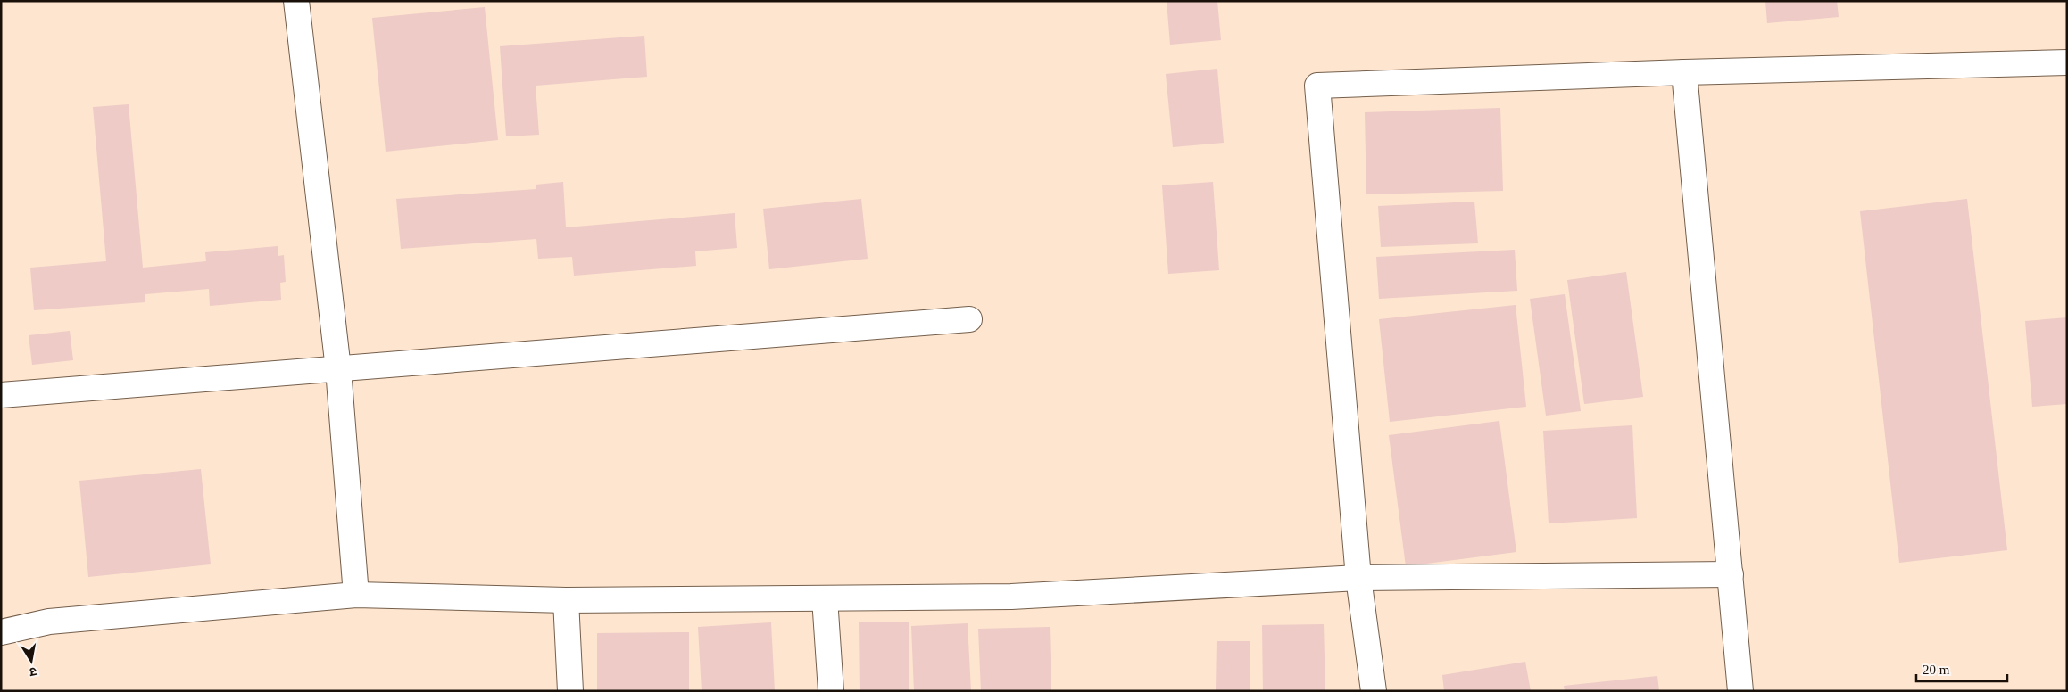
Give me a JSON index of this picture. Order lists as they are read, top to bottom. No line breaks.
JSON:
{"scale_bar":"20 m","north":"bottom"}
